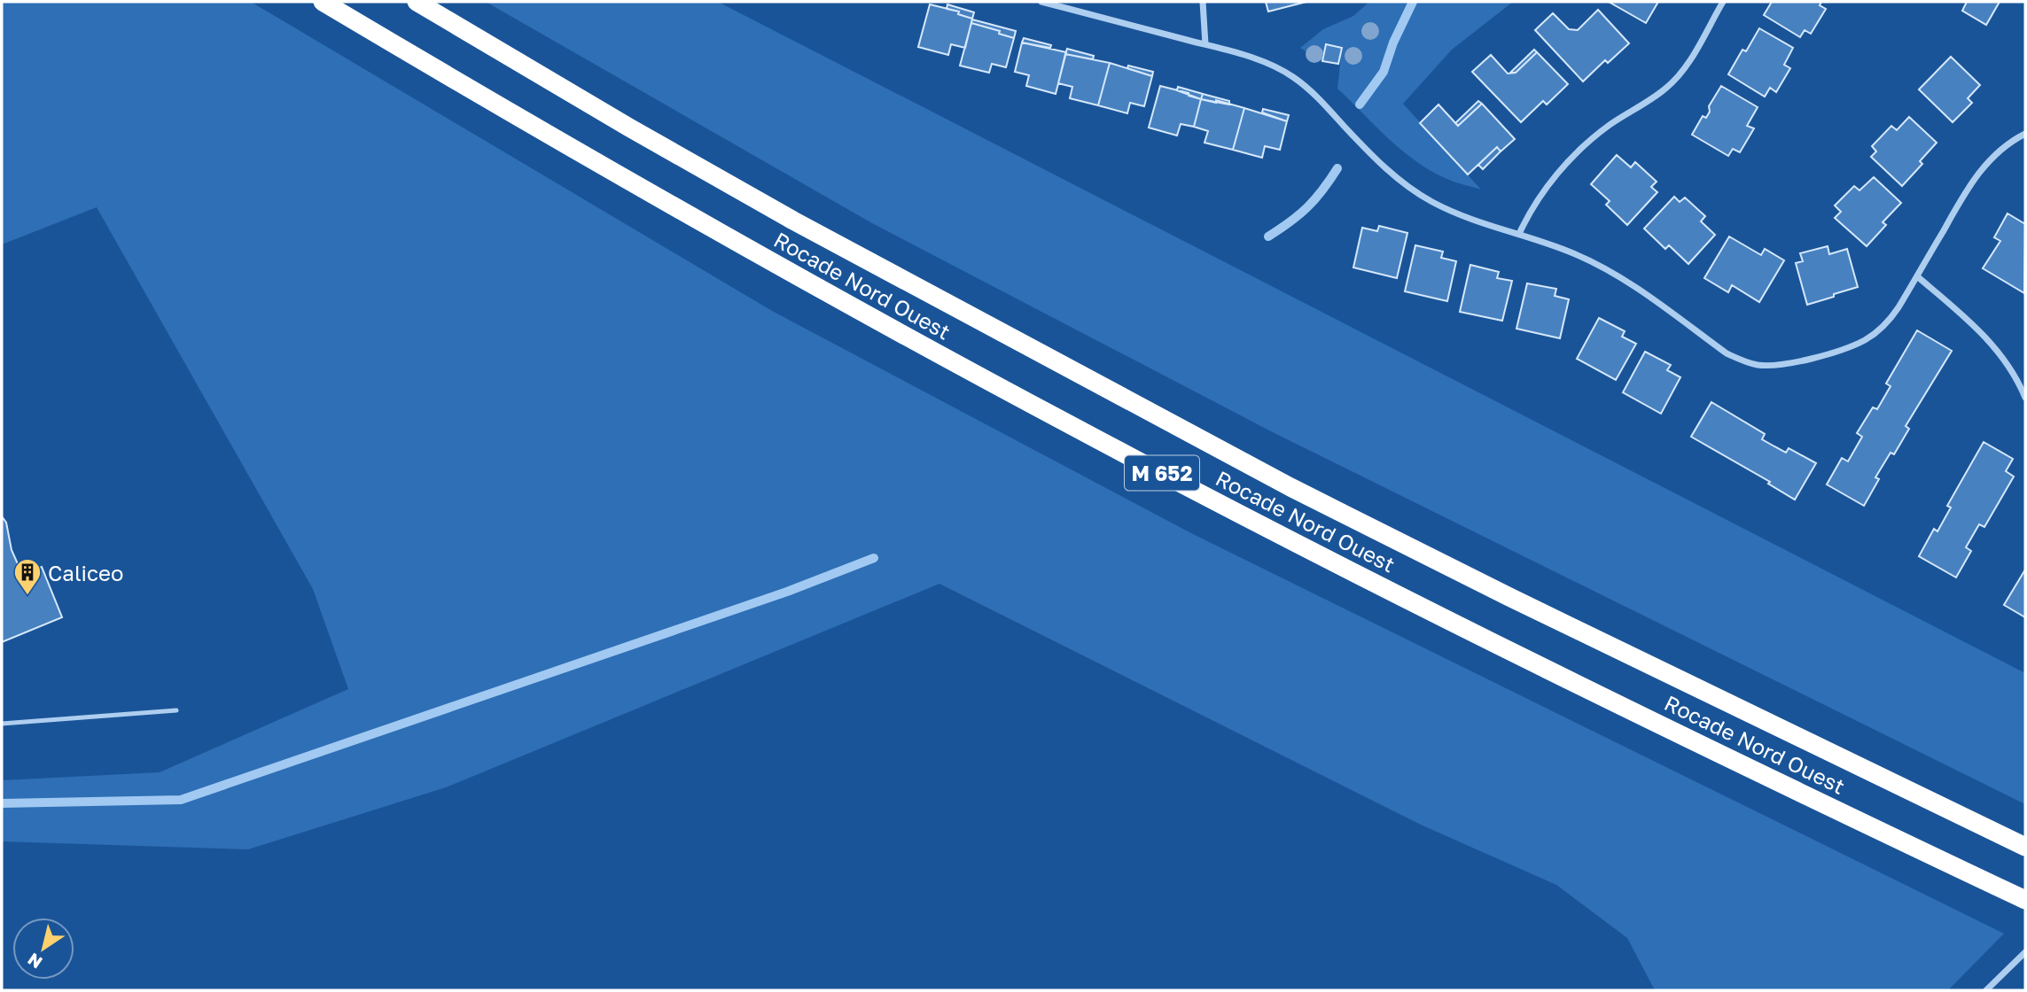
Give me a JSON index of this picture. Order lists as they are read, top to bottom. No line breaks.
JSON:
{"streets":{"highway":["Rocade Nord Ouest","M 652"]},"places":{"building":["Caliceo"]},"north":"bottom left"}
